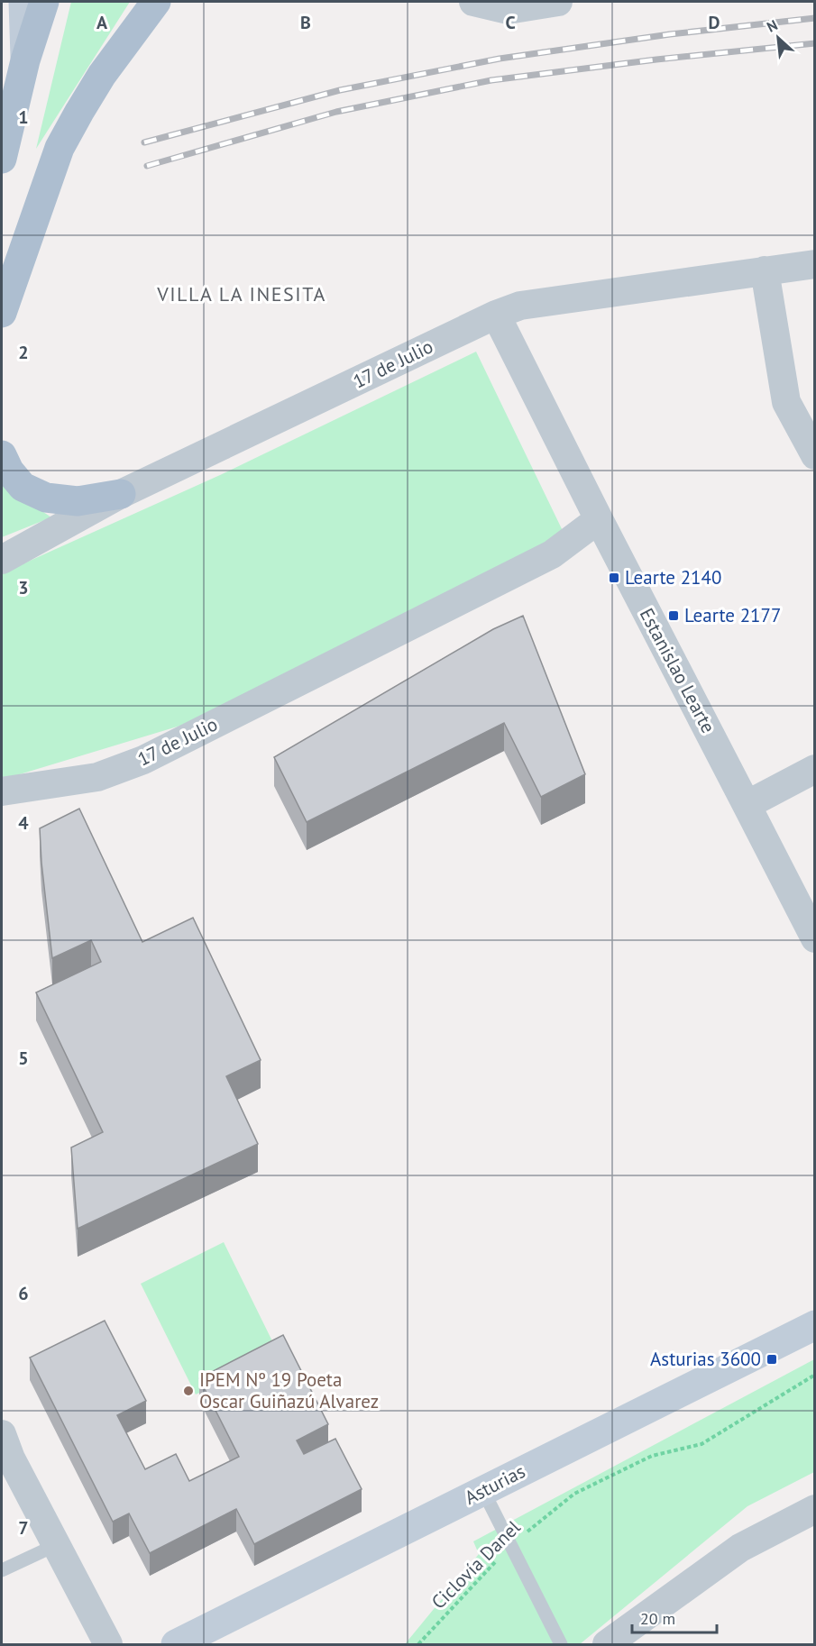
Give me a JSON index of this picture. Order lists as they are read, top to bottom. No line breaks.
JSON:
{"streets":{"street":["17 de Julio","Estanislao Learte","Asturias"],"path":["Ciclovía Danel"]},"crossings":[["17 de Julio","Estanislao Learte"]],"districts":["VILLA LA INESITA"],"places":{"transit":["Learte 2140","Learte 2177","Asturias 3600"],"other":["IPEM Nº 19 Poeta Oscar Guiñazú Alvarez"]},"scale_bar":"20 m","north":"top left","grid":{"columns":["A","B","C","D"],"rows":["1","2","3","4","5","6","7"]}}
